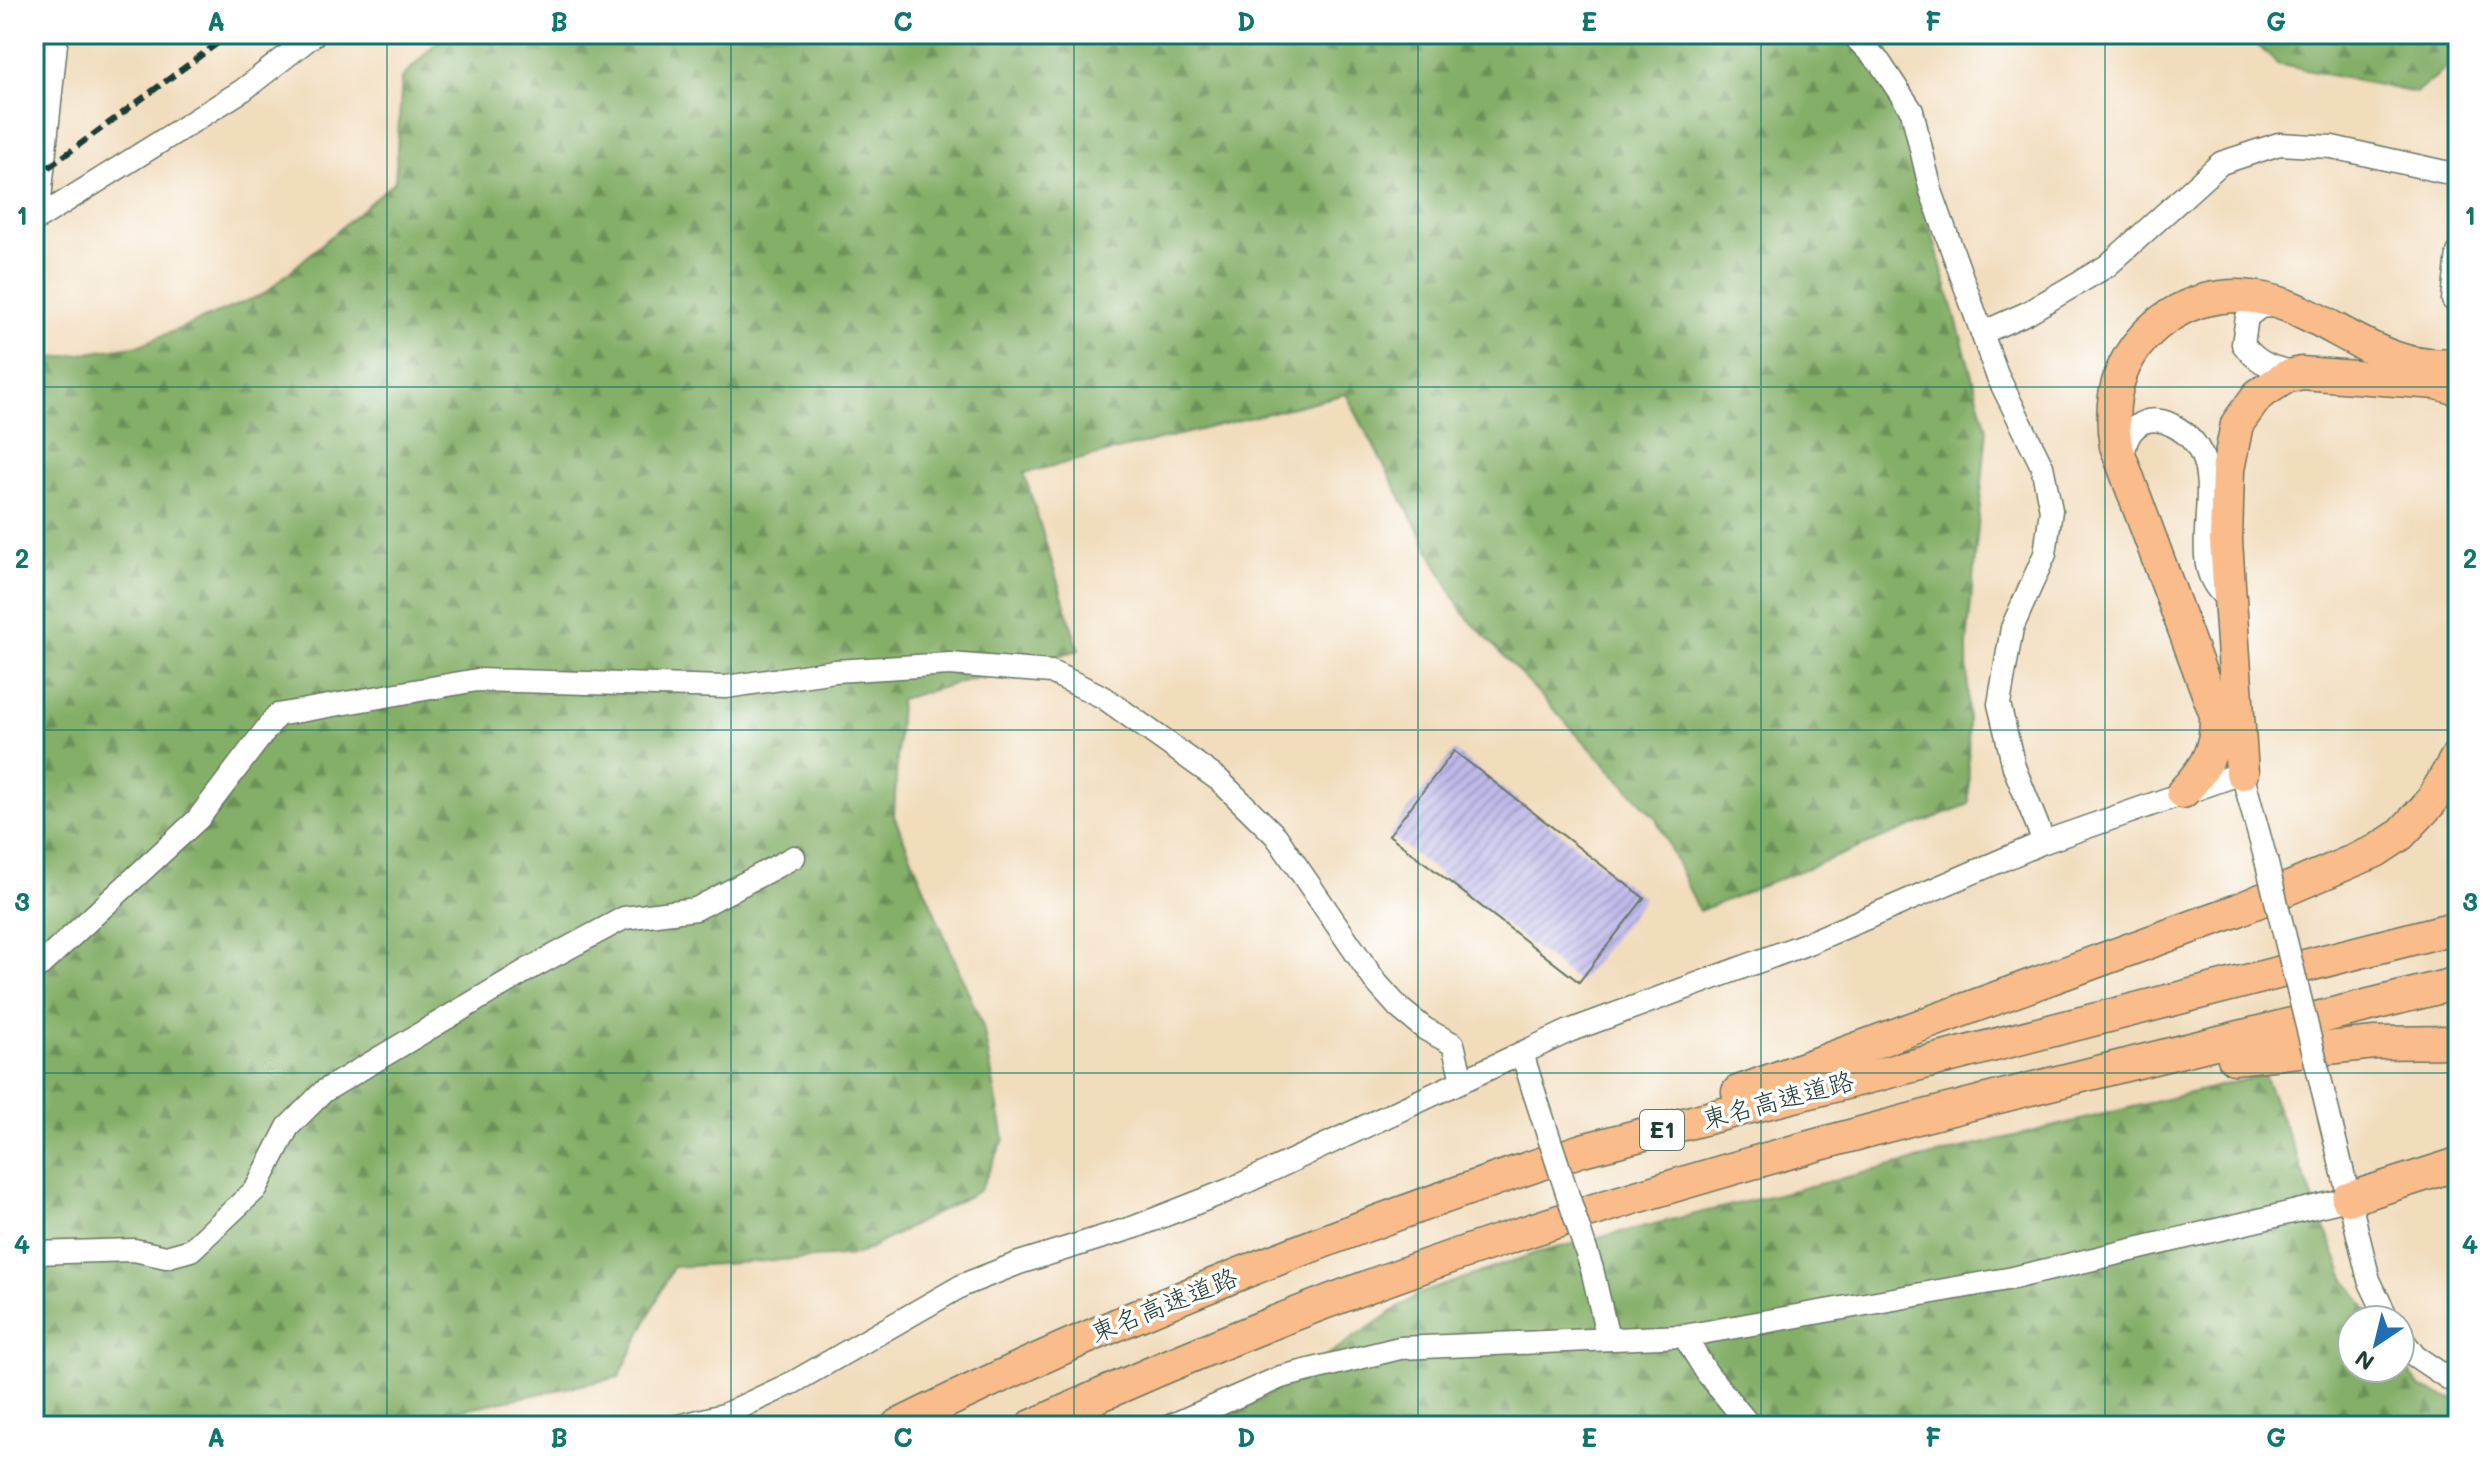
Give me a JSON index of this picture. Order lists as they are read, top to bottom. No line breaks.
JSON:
{"streets":{"highway":["東名高速道路","E1"]},"north":"bottom left","grid":{"columns":["A","B","C","D","E","F","G"],"rows":["1","2","3","4"]}}
